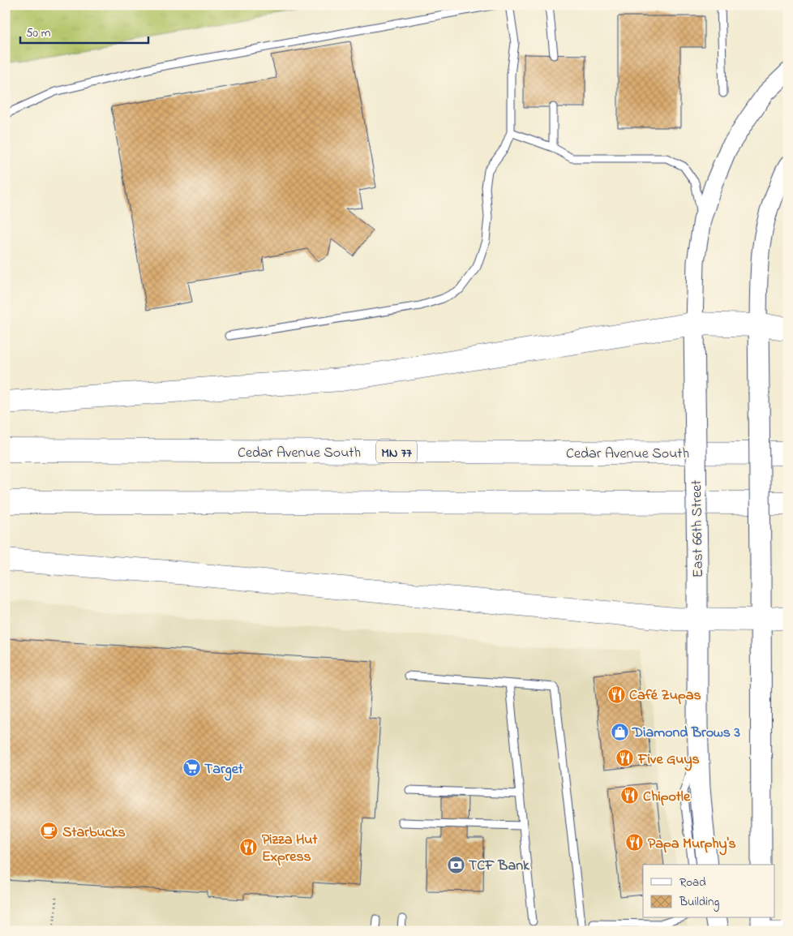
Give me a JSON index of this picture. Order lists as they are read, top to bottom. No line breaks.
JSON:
{"streets":{"highway":["Cedar Avenue South","MN 77"],"main road":["East 66th Street"]},"places":{"restaurant":["Café Zupas","Five Guys","Chipotle","Papa Murphy's","Pizza Hut Express"],"shop":["Diamond Brows 3"],"supermarket":["Target"],"cafe":["Starbucks"],"bank":["TCF Bank"]},"legend":["Road","Building"],"scale_bar":"50 m"}
